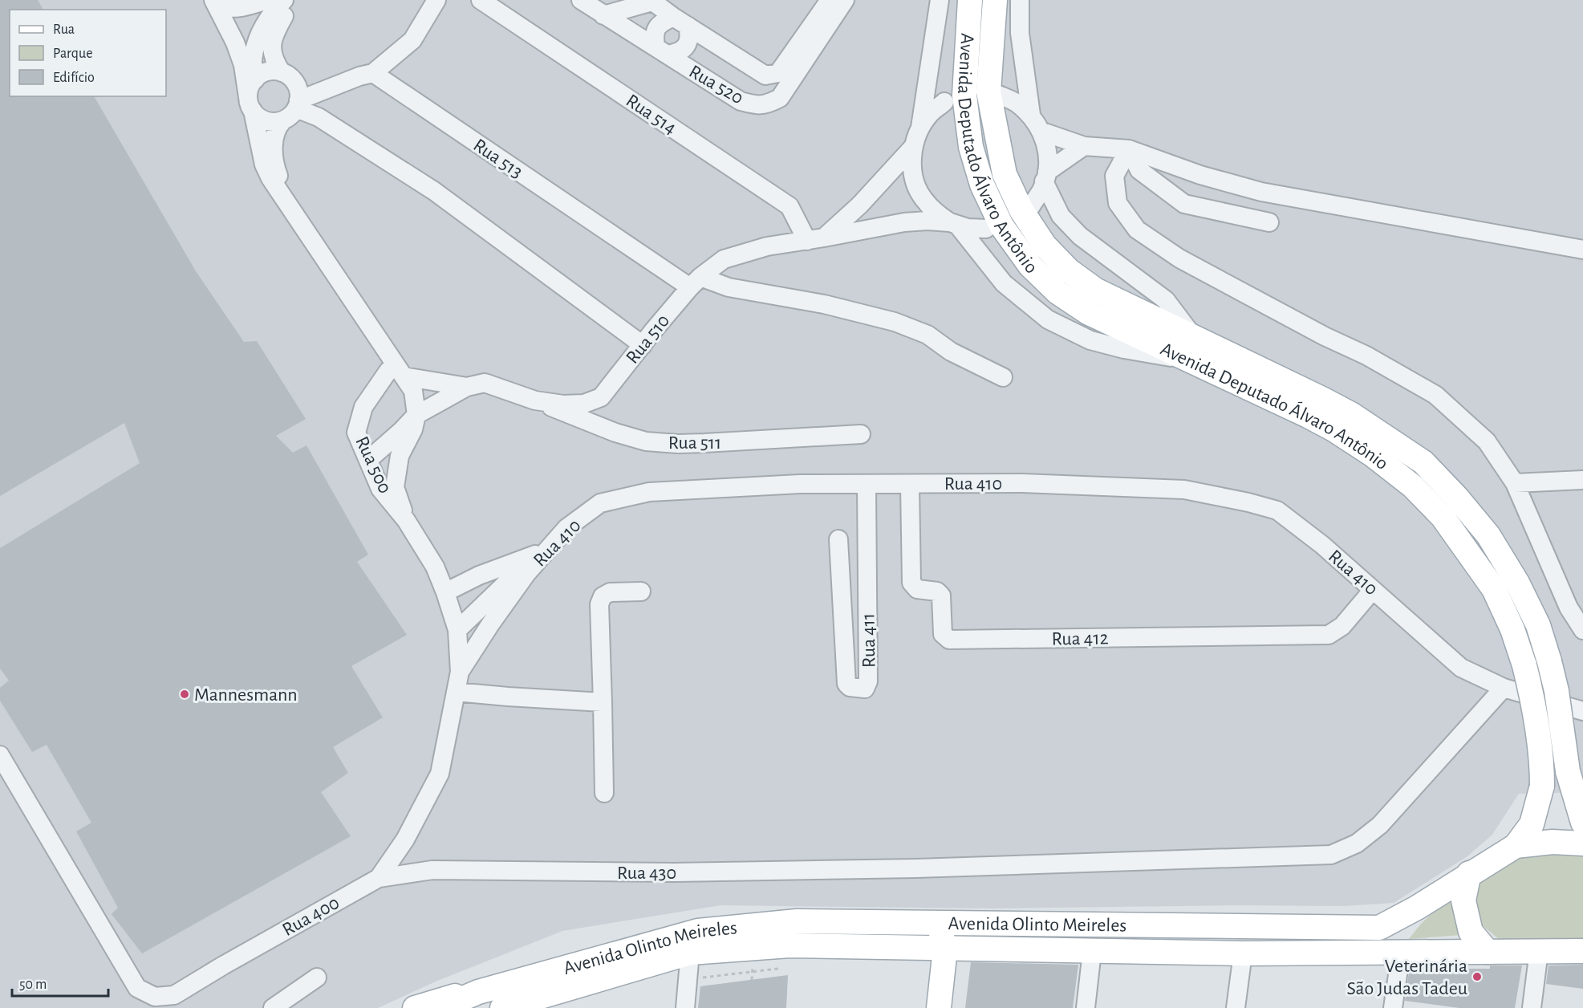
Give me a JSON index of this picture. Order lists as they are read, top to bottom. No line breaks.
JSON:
{"streets":{"main road":["Avenida Deputado Álvaro Antônio","Avenida Olinto Meireles"],"street":["Rua 520","Rua 514","Rua 513","Rua 510","Rua 511","Rua 500","Rua 410","Rua 412","Rua 411","Rua 430","Rua 400"]},"crossings":[["Rua 514","Rua 510"],["Avenida Deputado Álvaro Antônio","Avenida Olinto Meireles"],["Rua 513","Rua 510"],["Rua 510","Rua 511"],["Rua 510","Rua 500"],["Rua 500","Rua 400"],["Rua 410","Rua 412"],["Rua 410","Rua 411"],["Rua 410","Rua 430"],["Rua 410","Rua 400"],["Rua 430","Rua 400"]],"places":["Mannesmann","Veterinária São Judas Tadeu"],"legend":["Rua","Parque","Edifício"],"scale_bar":"50 m"}
